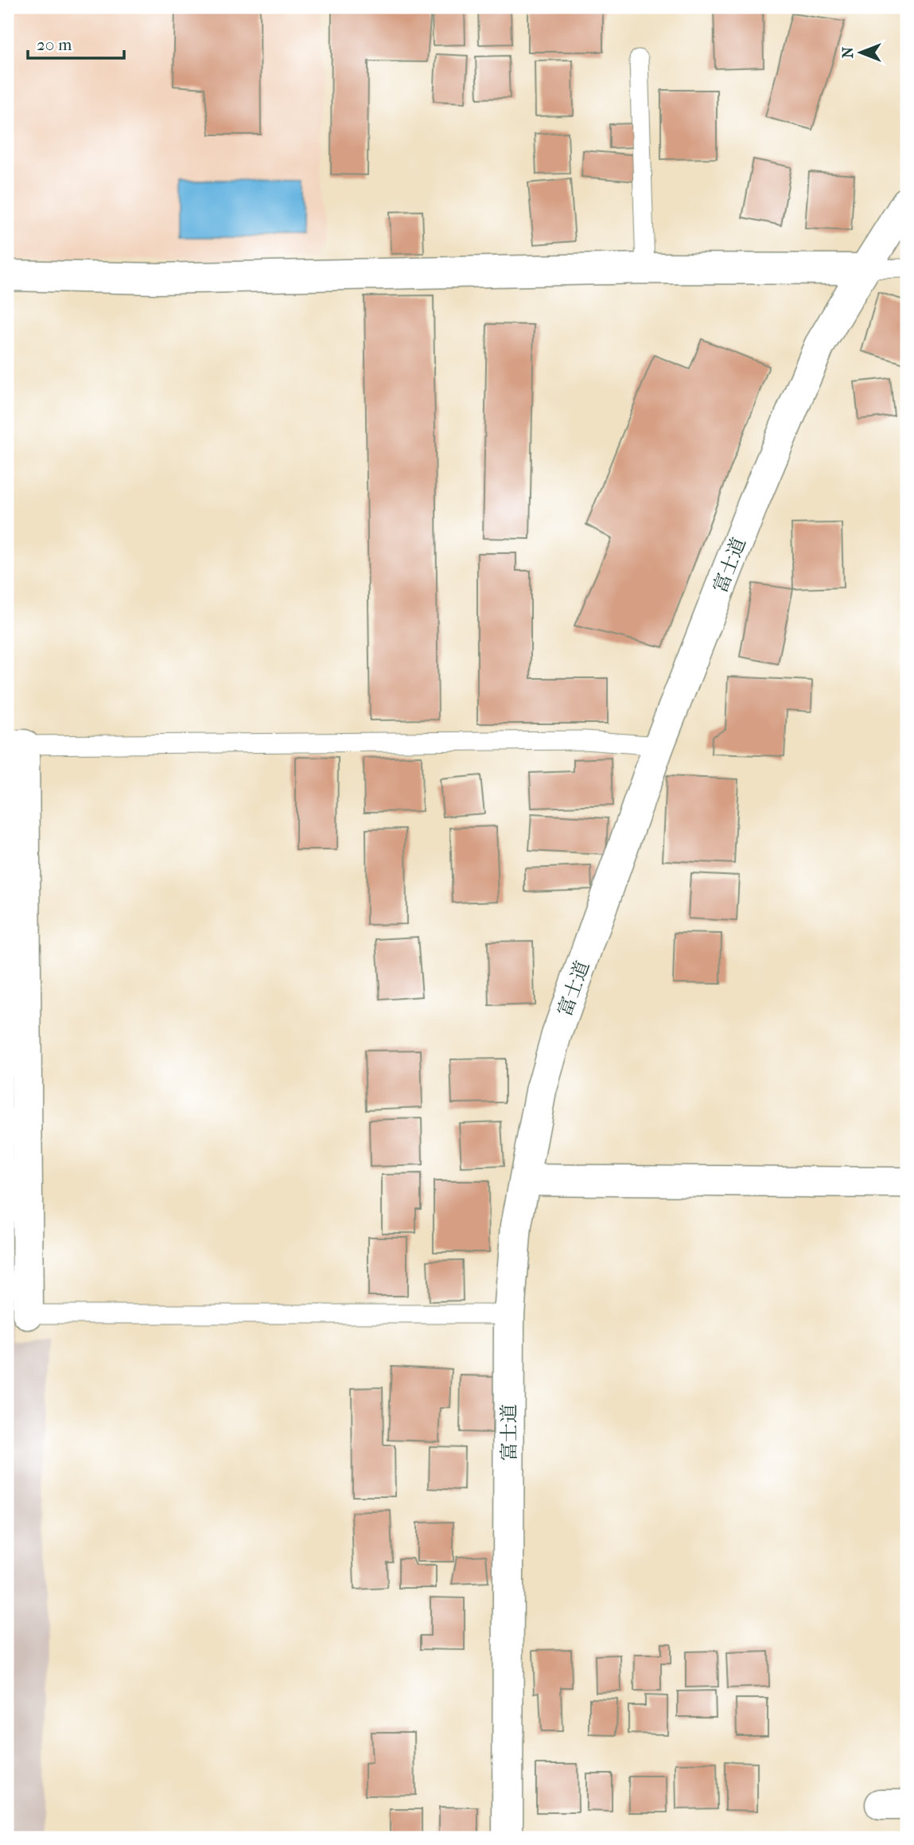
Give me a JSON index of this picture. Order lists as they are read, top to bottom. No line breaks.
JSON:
{"streets":{"street":["富士道"]},"scale_bar":"20 m","north":"left"}
